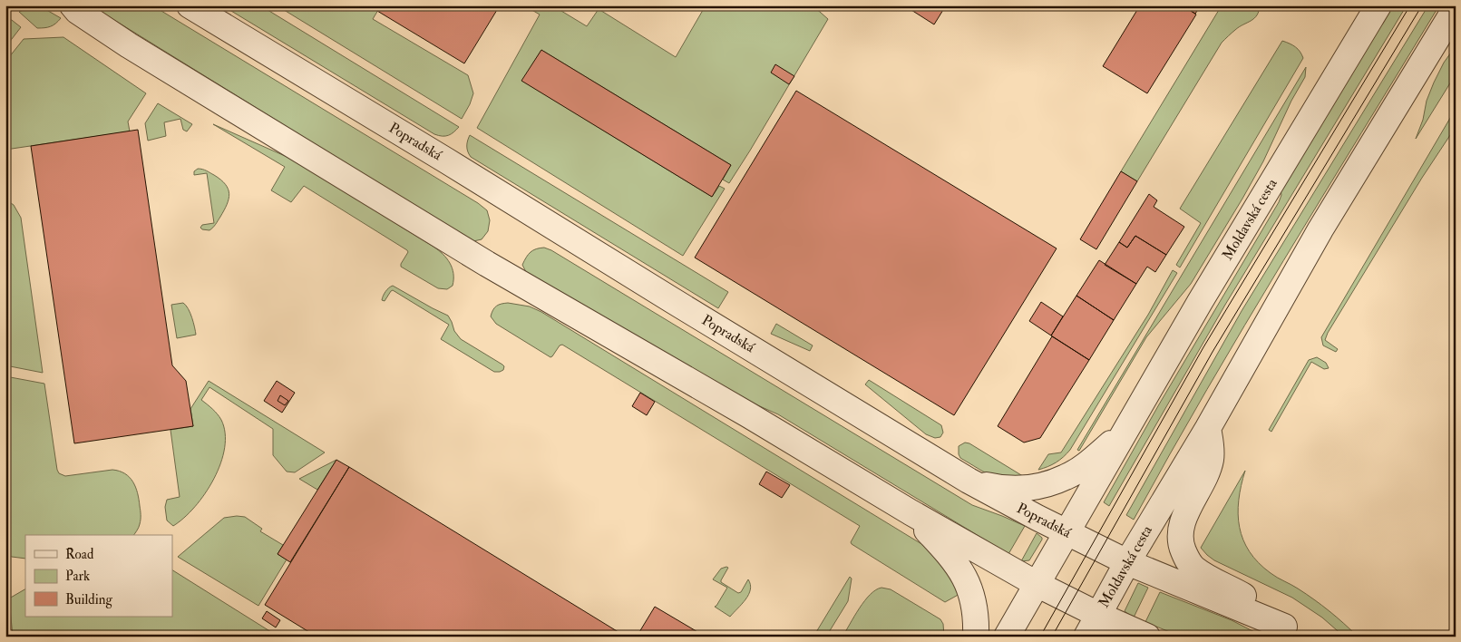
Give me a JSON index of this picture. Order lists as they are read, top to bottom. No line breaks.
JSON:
{"streets":{"street":["Popradská","Moldavská cesta"]},"crossings":[["Popradská","Moldavská cesta"]],"legend":["Road","Park","Building"]}
